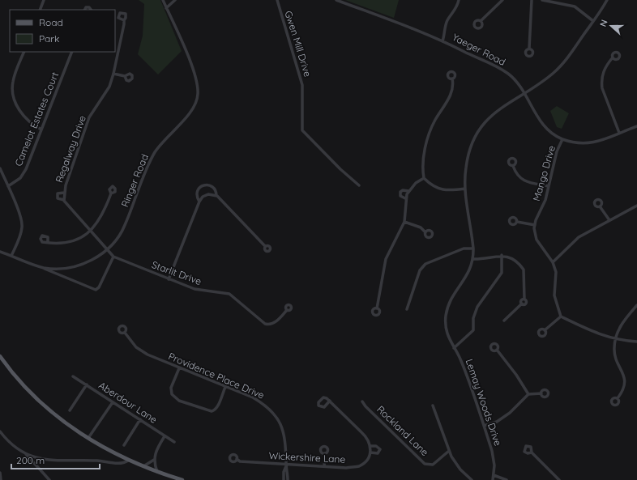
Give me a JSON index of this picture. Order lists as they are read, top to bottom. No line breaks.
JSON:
{"streets":{"street":["Gwen Mill Drive","Yaeger Road","Camelot Estates Court","Regalway Drive","Mango Drive","Ringer Road","Starlit Drive","Providence Place Drive","Aberdour Lane","Lemay Woods Drive","Rockland Lane","Wickershire Lane"]},"crossings":[["Yaeger Road","Mango Drive"],["Yaeger Road","Lemay Woods Drive"],["Regalway Drive","Ringer Road"],["Regalway Drive","Starlit Drive"],["Ringer Road","Starlit Drive"],["Providence Place Drive","Wickershire Lane"]],"legend":["Road","Park"],"scale_bar":"200 m","north":"left"}
